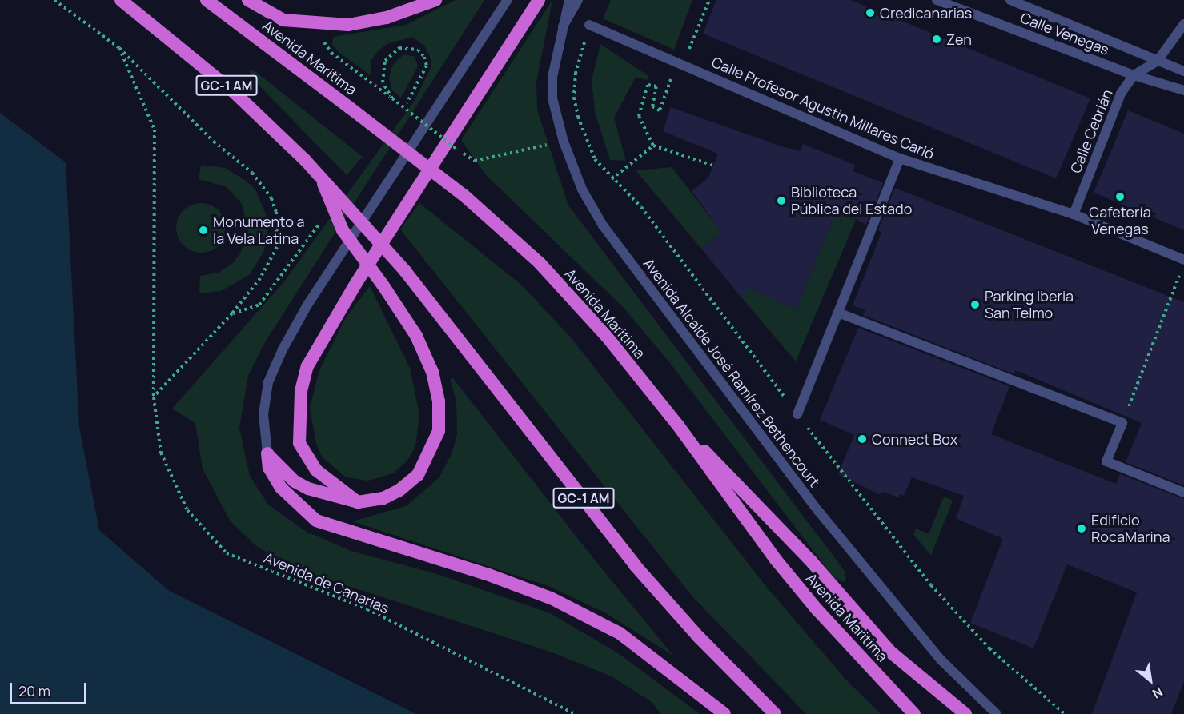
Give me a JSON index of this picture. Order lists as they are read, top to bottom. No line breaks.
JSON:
{"streets":{"highway":["Avenida Maritima","GC-1 AM"],"street":["Calle Venegas","Calle Profesor Agustín Millares Carló","Calle Cebrián","Avenida Alcalde José Ramírez Bethencourt"],"path":["Avenida de Canarias"]},"crossings":[["Calle Venegas","Calle Cebrián"],["Calle Profesor Agustín Millares Carló","Calle Cebrián"]],"places":["Credicanarias","Zen","Cafetería Venegas","Biblioteca Pública del Estado","Monumento a la Vela Latina","Parking Iberia San Telmo","Connect Box","Edificio RocaMarina"],"scale_bar":"20 m","north":"bottom right"}
